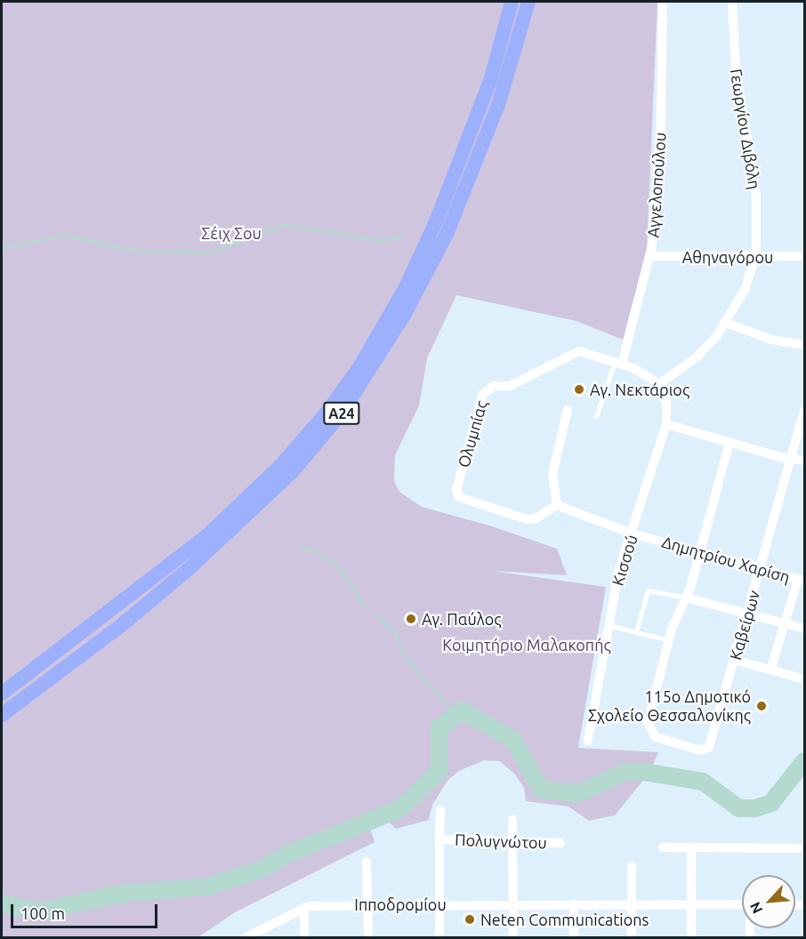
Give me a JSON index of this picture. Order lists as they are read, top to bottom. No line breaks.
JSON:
{"streets":{"highway":["Α24"],"street":["Γεωργίου Διβόλη","Αγγελοπούλου","Αθηναγόρου","Ολυμπίας","Δημητρίου Χαρίση","Κισσού","Καβείρων","Πολυγνώτου","Ιπποδρομίου"]},"crossings":[["Γεωργίου Διβόλη","Αθηναγόρου"],["Γεωργίου Διβόλη","Ολυμπίας"],["Γεωργίου Διβόλη","Κισσού"],["Αγγελοπούλου","Αθηναγόρου"],["Αγγελοπούλου","Ολυμπίας"],["Ολυμπίας","Δημητρίου Χαρίση"],["Ολυμπίας","Κισσού"],["Δημητρίου Χαρίση","Κισσού"],["Δημητρίου Χαρίση","Καβείρων"]],"parks":["Σέιχ Σου","Κοιμητήριο Μαλακοπής"],"places":["Αγ. Νεκτάριος","Αγ. Παύλος","115o Δημοτικό Σχολείο Θεσσαλονίκης","Neten Communications"],"scale_bar":"100 m","north":"bottom left"}
